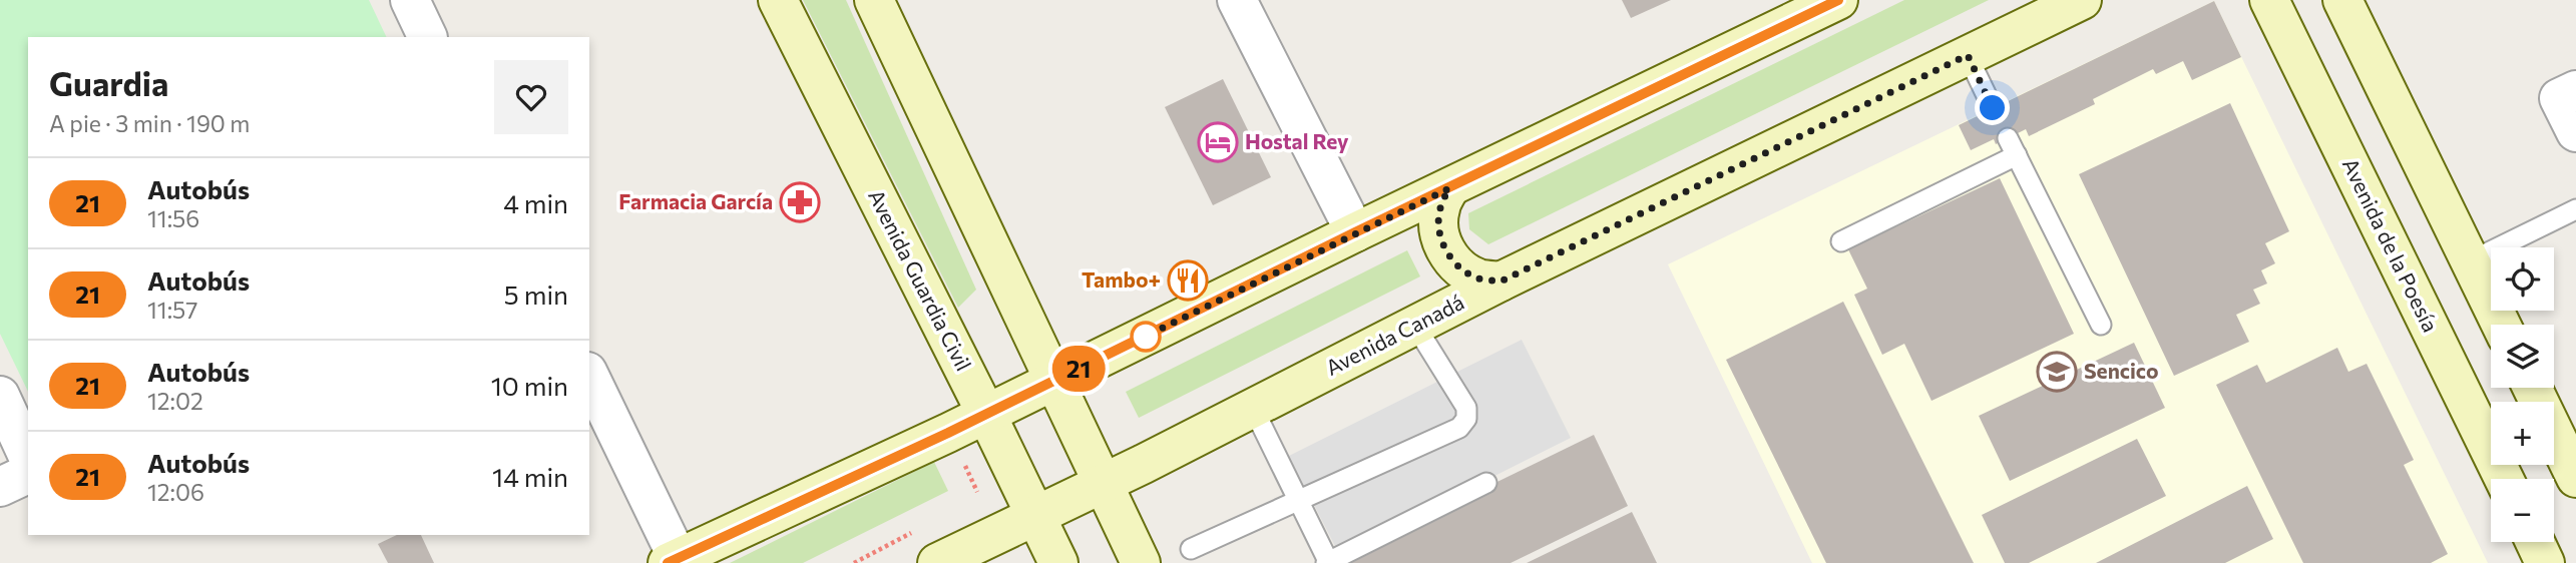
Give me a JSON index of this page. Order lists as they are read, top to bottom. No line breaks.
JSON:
{"streets":{"main road":["Avenida de la Poesía","Avenida Guardia Civil","Avenida Canadá"]},"crossings":[["Avenida Guardia Civil","Avenida Canadá"]],"places":{"hotel":["Hostal Rey"],"pharmacy":["Farmacia García"],"restaurant":["Tambo+"],"school or university":["Sencico"]},"lines":["bus line 21"],"page":{"on_map":"21","heading":["Guardia","A pie · 3 min · 190 m"],"list":[{"mark":"21","name":"Autobús","note":"11:56","value":"4 min"},{"mark":"21","name":"Autobús","note":"11:57","value":"5 min"},{"mark":"21","name":"Autobús","note":"12:02","value":"10 min"},{"mark":"21","name":"Autobús","note":"12:06","value":"14 min"}],"map_buttons":["+","−"]}}
